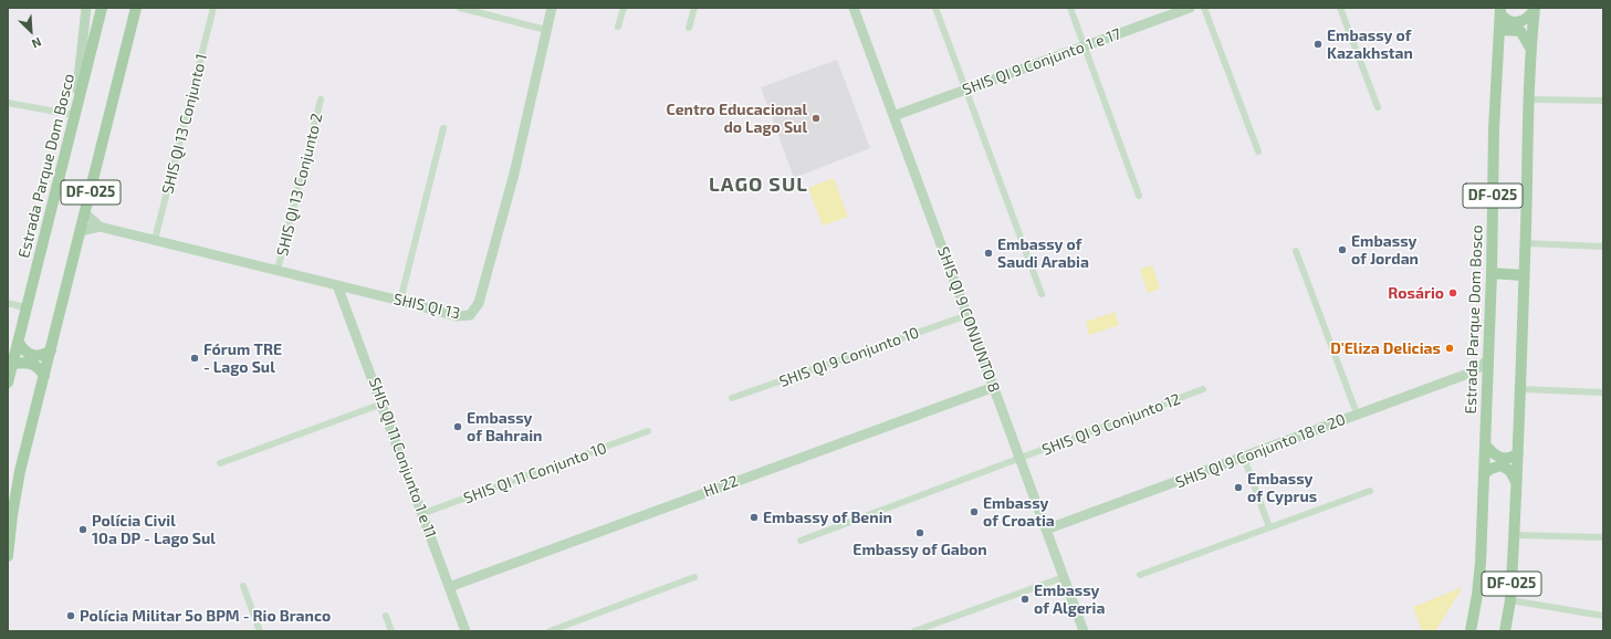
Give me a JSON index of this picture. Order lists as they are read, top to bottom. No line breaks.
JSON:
{"streets":{"main road":["Estrada Parque Dom Bosco","DF-025"],"street":["SHIS QI 9 Conjunto 1 e 17","SHIS QI 13 Conjunto 1","SHIS QI 13 Conjunto 2","SHIS QI 13","SHIS QI 9 CONJUNTO 8","SHIS QI 9 Conjunto 10","SHIS QI 9 Conjunto 12","SHIS QI 9 Conjunto 18 e 20","SHIS QI 11 Conjunto 1 e 11","SHIS QI 11 Conjunto 10","HI 22"]},"crossings":[["SHIS QI 9 Conjunto 1 e 17","SHIS QI 9 CONJUNTO 8"],["SHIS QI 13 Conjunto 1","SHIS QI 13"],["Estrada Parque Dom Bosco","SHIS QI 9 Conjunto 18 e 20"],["SHIS QI 13 Conjunto 2","SHIS QI 13"],["DF-025","SHIS QI 13"],["SHIS QI 13","SHIS QI 11 Conjunto 1 e 11"],["SHIS QI 9 CONJUNTO 8","SHIS QI 9 Conjunto 10"],["SHIS QI 9 CONJUNTO 8","SHIS QI 9 Conjunto 12"],["SHIS QI 9 CONJUNTO 8","SHIS QI 9 Conjunto 18 e 20"],["SHIS QI 9 CONJUNTO 8","HI 22"],["SHIS QI 11 Conjunto 1 e 11","SHIS QI 11 Conjunto 10"],["SHIS QI 11 Conjunto 1 e 11","HI 22"]],"districts":["LAGO SUL"],"places":["Embassy of Kazakhstan","Centro Educacional do Lago Sul","Embassy of Jordan","Embassy of Saudi Arabia","Rosário","D'Eliza Delicias","Fórum TRE - Lago Sul","Embassy of Bahrain","Embassy of Cyprus","Embassy of Croatia","Embassy of Benin","Polícia Civil 10a DP - Lago Sul","Embassy of Gabon","Embassy of Algeria","Polícia Militar 5o BPM - Rio Branco"],"north":"bottom right"}
